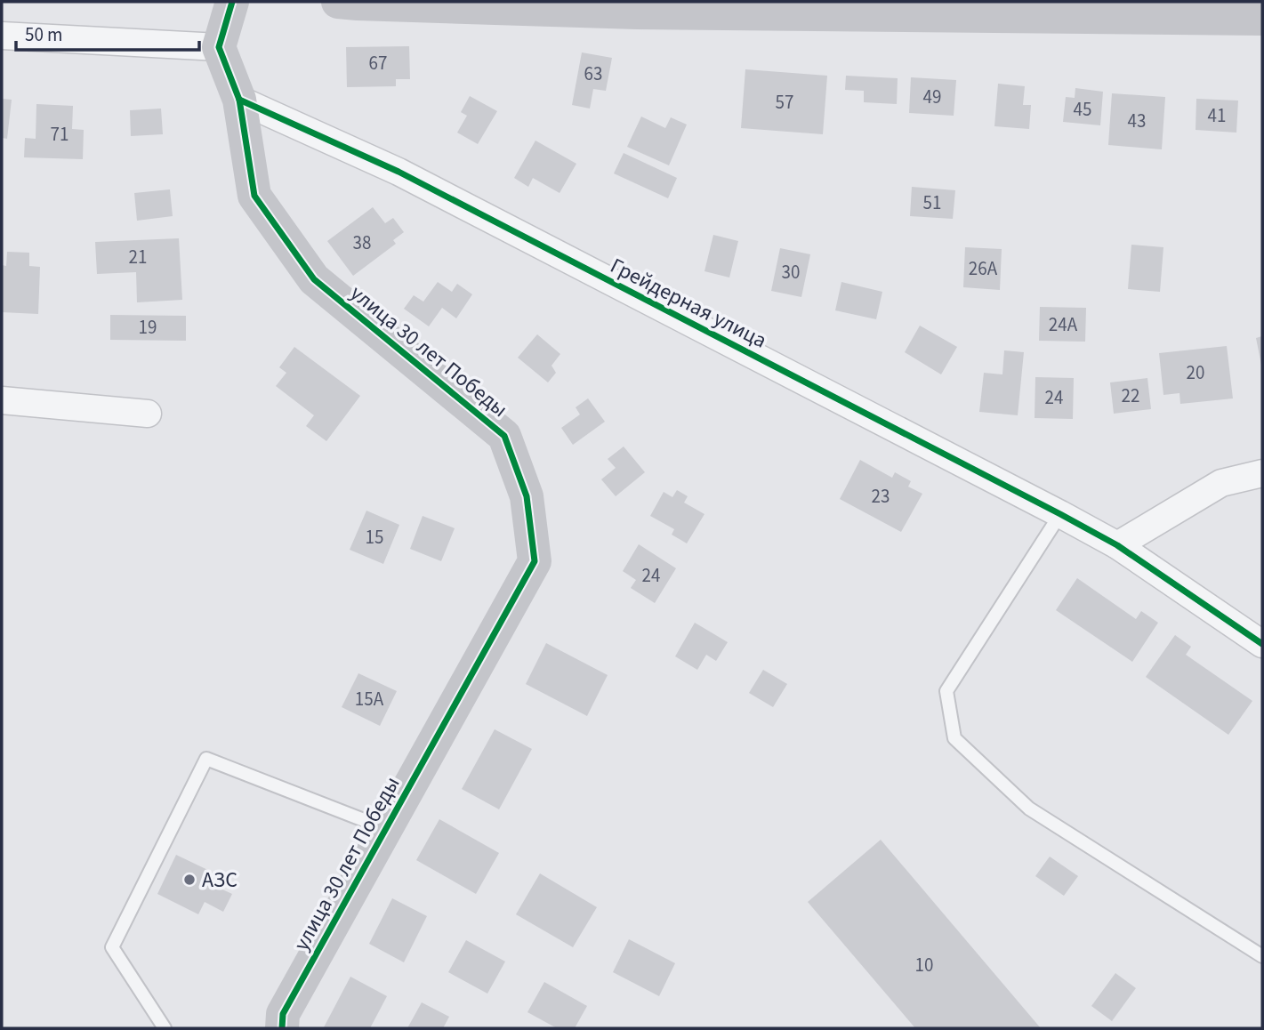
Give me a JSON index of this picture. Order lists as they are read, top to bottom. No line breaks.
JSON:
{"streets":{"street":["Грейдерная улица","улица 30 лет Победы"]},"crossings":[["Грейдерная улица","улица 30 лет Победы"]],"places":["АЗС"],"house_numbers":["67","63","49","57","45","41","43","71","51","38","21","26А","30","24А","19","20","22","24","23","15","24","15А","10"],"scale_bar":"50 m"}
